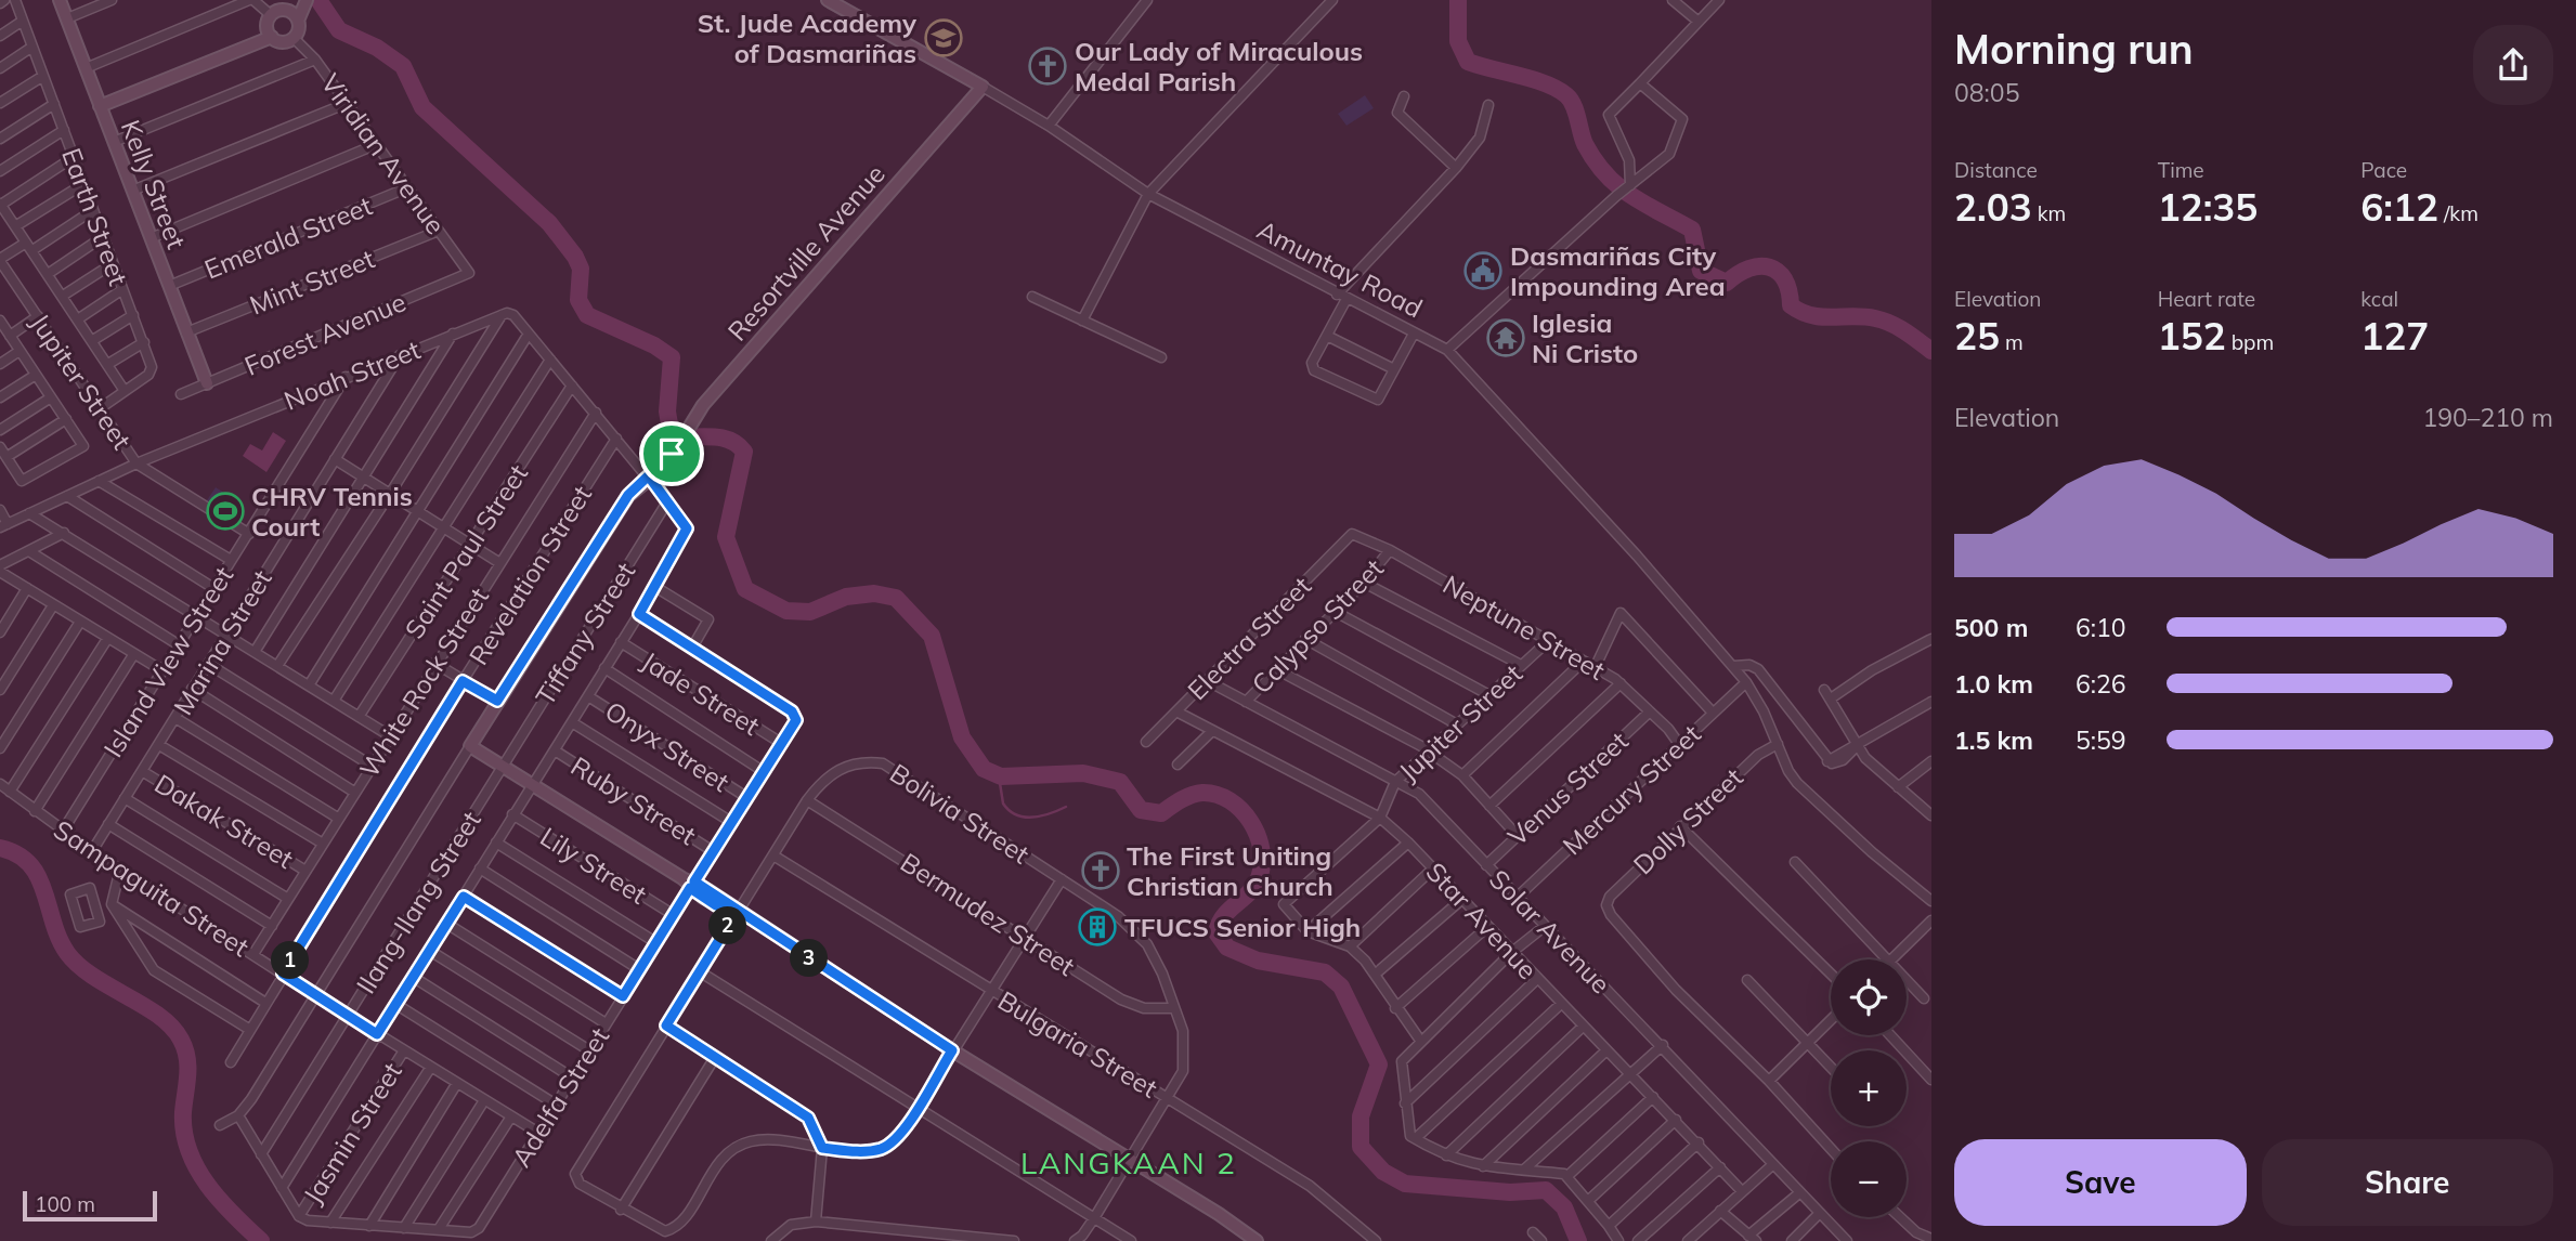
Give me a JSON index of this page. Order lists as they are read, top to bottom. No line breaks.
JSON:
{"streets":{"street":["Viridian Avenue","Kelly Street","Earth Street","Emerald Street","Resortville Avenue","Amuntay Road","Mint Street","Forest Avenue","Noah Street","Jupiter Street","Saint Paul Street","Revelation Street","Calypso Street","Neptune Street","Tiffany Street","Electra Street","Marina Street","Island View Street","White Rock Street","Jade Street","Onyx Street","Venus Street","Mercury Street","Ruby Street","Bolivia Street","Dakak Street","Dolly Street","Lily Street","Sampaguita Street","Ilang-Ilang Street","Bermudez Street","Star Avenue","Solar Avenue","Bulgaria Street","Adelfa Street","Jasmin Street"]},"crossings":[["Viridian Avenue","Emerald Street"],["Viridian Avenue","Mint Street"],["Viridian Avenue","Forest Avenue"],["Kelly Street","Emerald Street"],["Kelly Street","Mint Street"],["Kelly Street","Forest Avenue"],["Earth Street","Jupiter Street"],["Resortville Avenue","Amuntay Road"],["Resortville Avenue","Sampaguita Street"],["Amuntay Road","Mercury Street"],["Amuntay Road","Dolly Street"],["Noah Street","Jupiter Street"],["Noah Street","Marina Street"],["Noah Street","Island View Street"],["Jupiter Street","Neptune Street"],["Jupiter Street","Star Avenue"],["Jupiter Street","Solar Avenue"],["Revelation Street","Sampaguita Street"],["Calypso Street","Neptune Street"],["Calypso Street","Solar Avenue"],["Neptune Street","Electra Street"],["Neptune Street","Venus Street"],["Neptune Street","Mercury Street"],["Tiffany Street","Ilang-Ilang Street"],["Electra Street","Star Avenue"],["Electra Street","Solar Avenue"],["Marina Street","Dakak Street"],["Marina Street","Sampaguita Street"],["Island View Street","Sampaguita Street"],["White Rock Street","Dakak Street"],["White Rock Street","Sampaguita Street"],["Venus Street","Solar Avenue"],["Mercury Street","Solar Avenue"],["Bolivia Street","Bermudez Street"],["Bolivia Street","Bulgaria Street"],["Lily Street","Adelfa Street"],["Sampaguita Street","Ilang-Ilang Street"],["Sampaguita Street","Adelfa Street"],["Sampaguita Street","Jasmin Street"]],"districts":["LANGKAAN 2"],"places":{"school or university":["St. Jude Academy of Dasmariñas"],"church":["Our Lady of Miraculous Medal Parish","The First Uniting Christian Church"],"public building":["Dasmariñas City Impounding Area"],"temple":["Iglesia Ni Cristo"],"sports":["CHRV Tennis Court"],"building":["TFUCS Senior High"]},"scale_bar":"100 m","page":{"heading":["Morning run","08:05"],"stats":[["Distance","2.03 km"],["Time","12:35"],["Pace","6:12 /km"],["Elevation","25 m"],["Heart rate","152 bpm"],["kcal","127"]],"chart":["Elevation","190–210 m"],"list":[{"name":"500 m","note":"6:10"},{"name":"1.0 km","note":"6:26"},{"name":"1.5 km","note":"5:59"}],"pins":["2","3","1"],"map_buttons":["+","−"],"buttons":["Save","Share"],"scale":"100 m"}}
